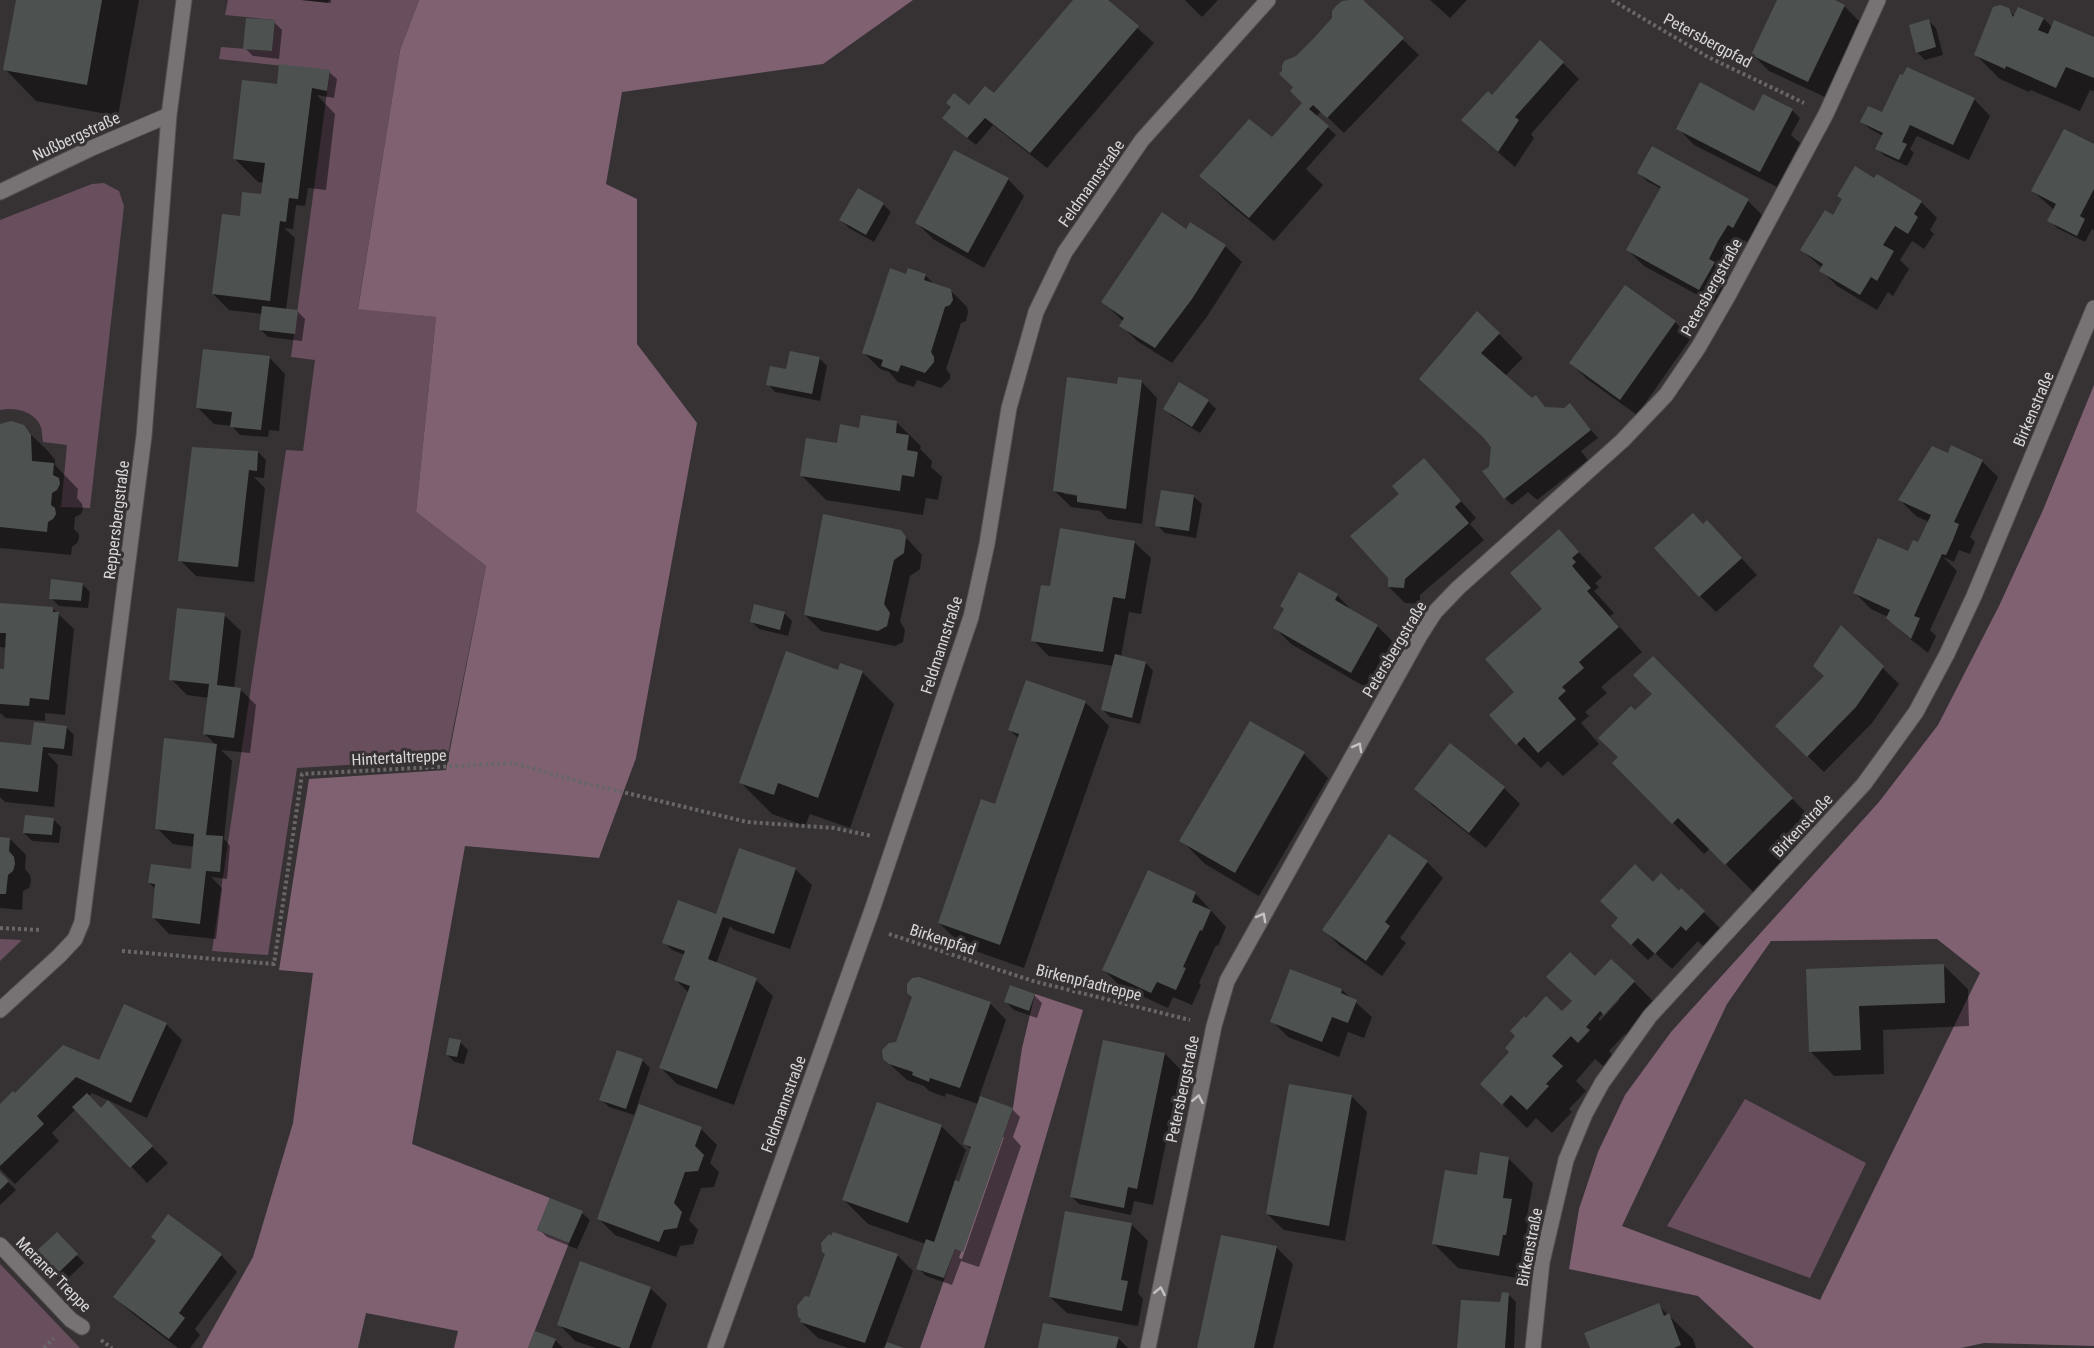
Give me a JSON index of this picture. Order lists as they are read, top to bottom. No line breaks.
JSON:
{"streets":{"street":["Nußbergstraße","Feldmannstraße","Petersbergstraße","Birkenstraße","Reppersbergstraße","Meraner Treppe"],"path":["Petersbergpfad","Hintertaltreppe","Birkenpfad","Birkenpfadtreppe"]},"crossings":[["Nußbergstraße","Reppersbergstraße"],["Feldmannstraße","Birkenpfad"],["Birkenpfad","Birkenpfadtreppe"]],"one_way":["Petersbergstraße"]}
